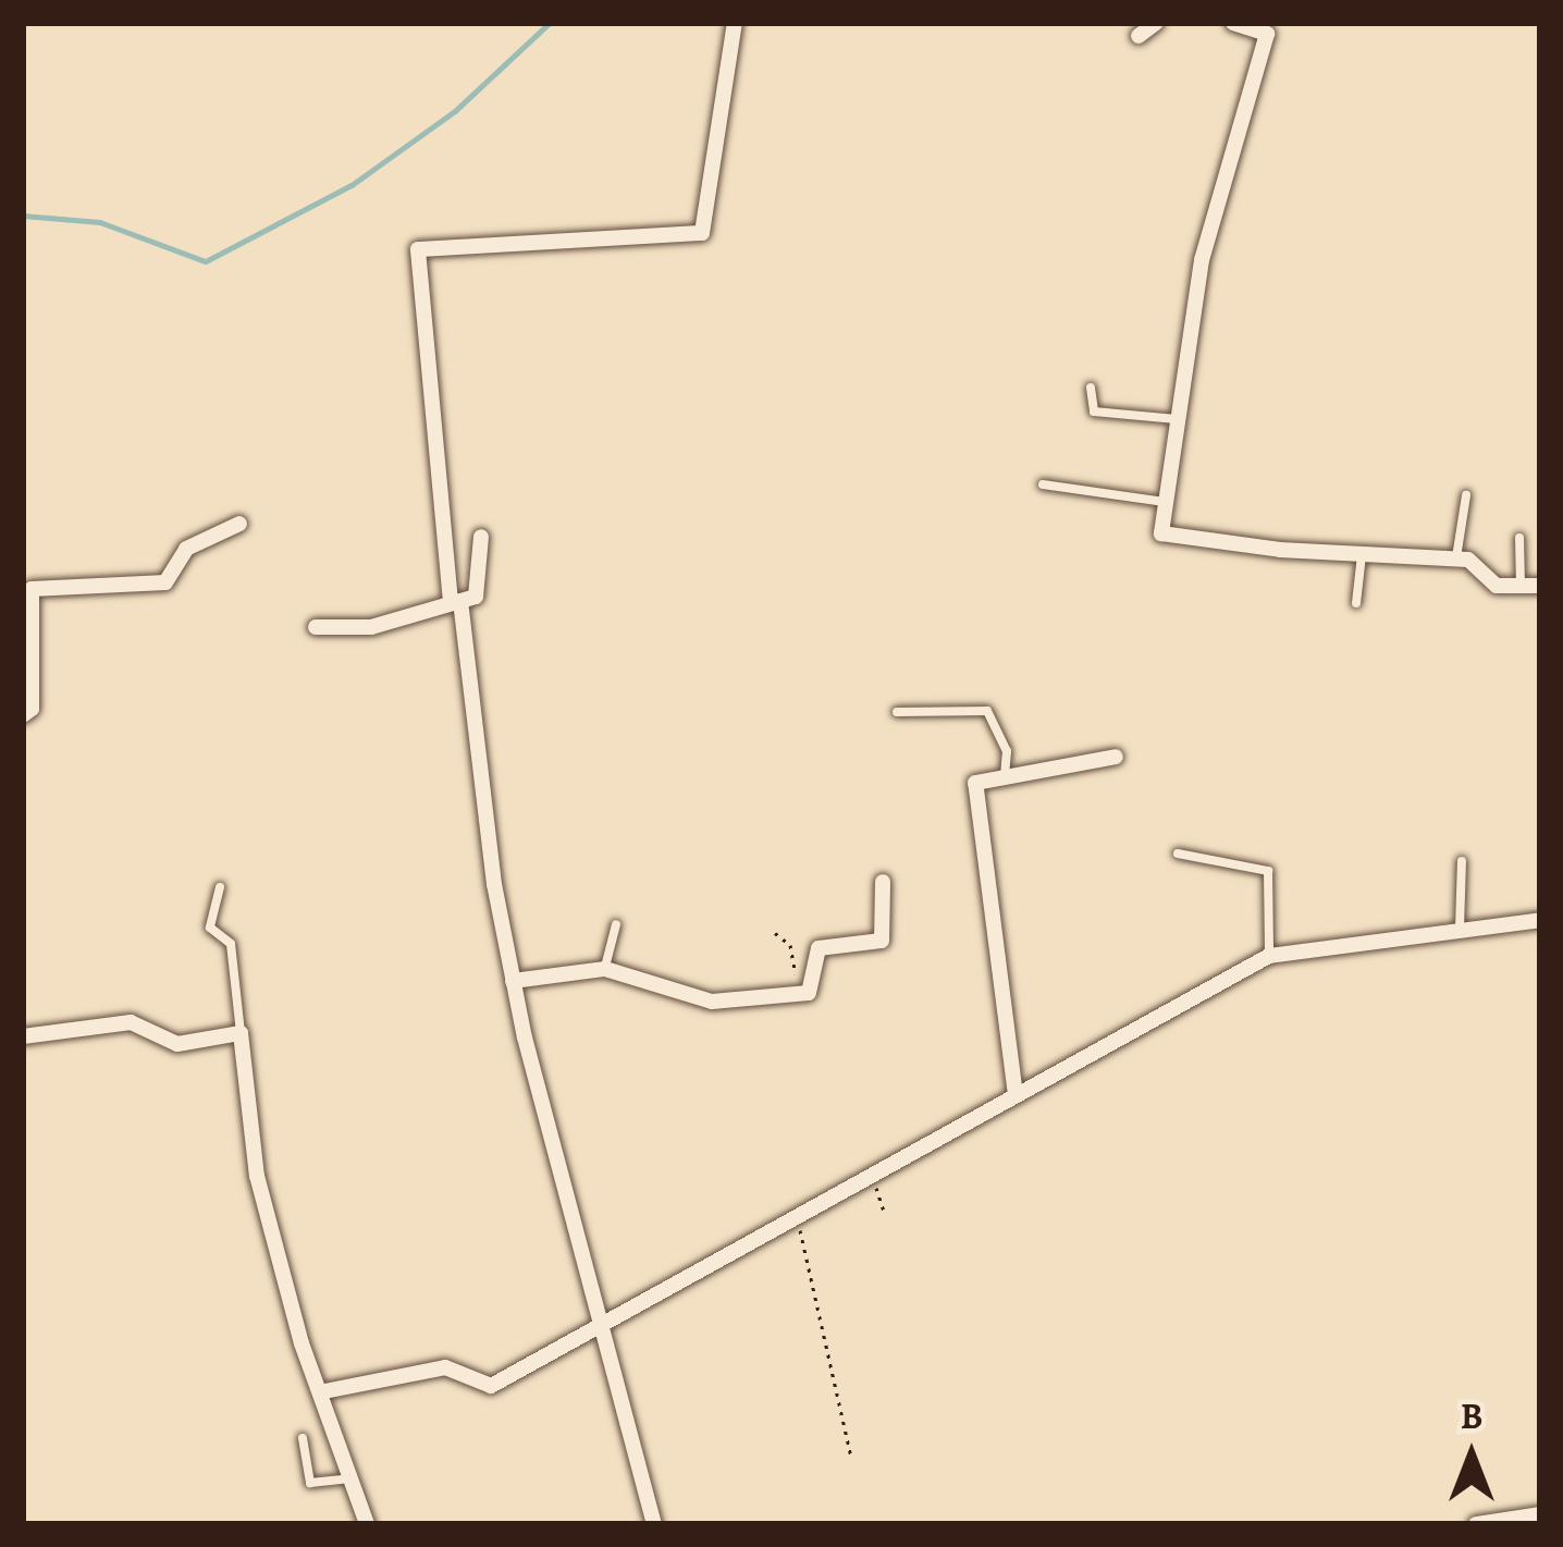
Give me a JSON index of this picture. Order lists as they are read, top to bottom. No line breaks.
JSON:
{"north":"top"}
